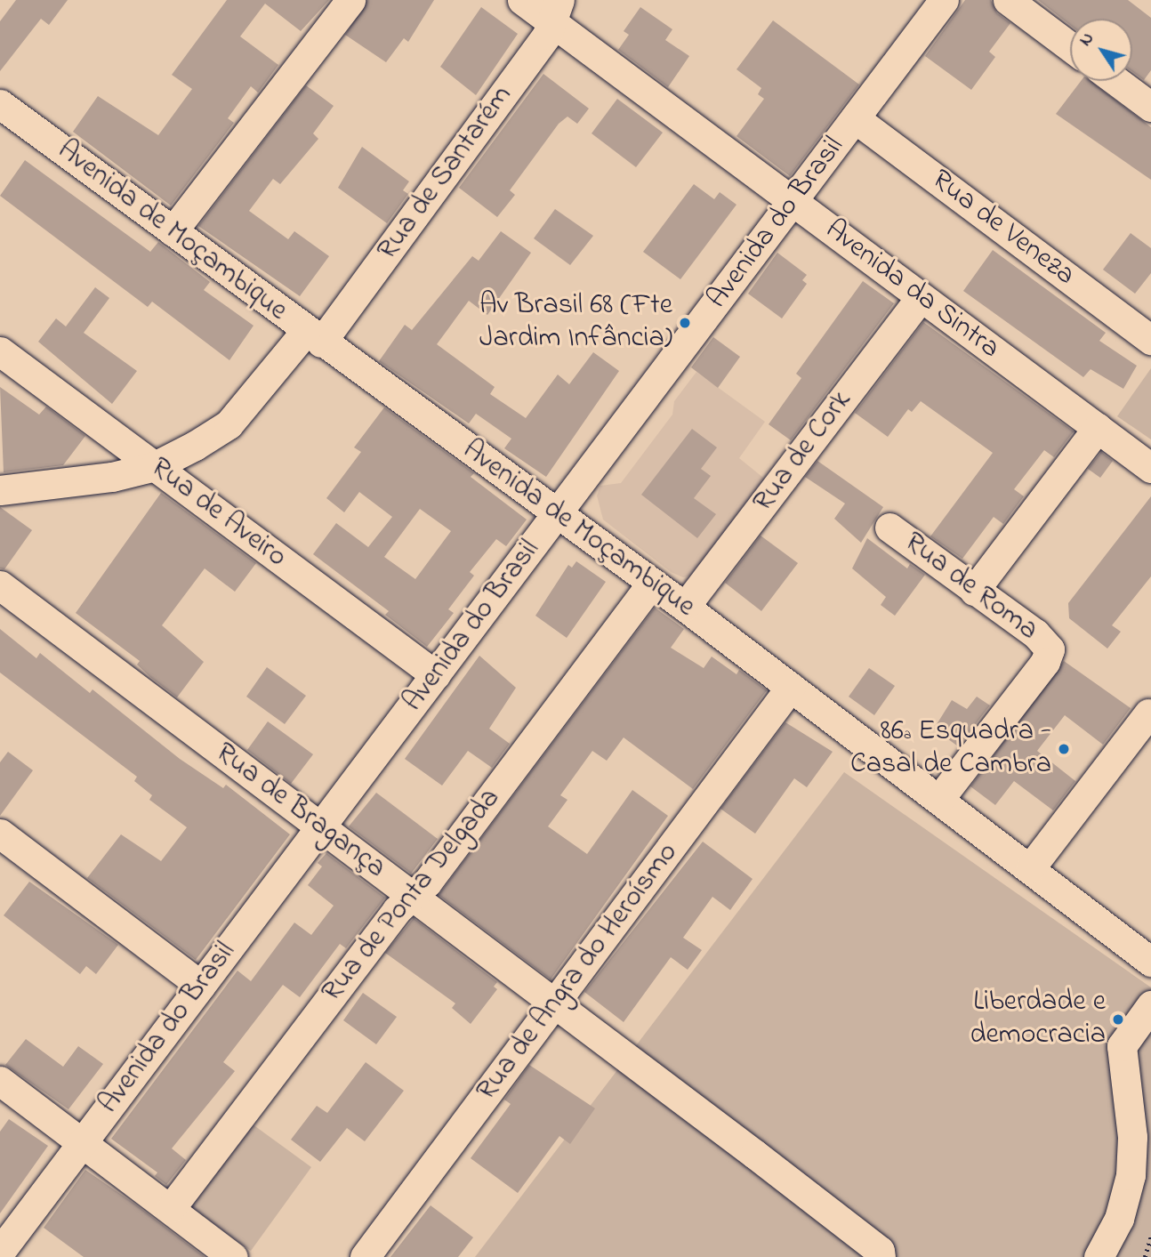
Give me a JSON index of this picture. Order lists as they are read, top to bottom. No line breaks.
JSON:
{"streets":{"street":["Rua de Santarém","Avenida do Brasil","Rua de Veneza","Avenida de Moçambique","Avenida da Sintra","Rua de Cork","Rua de Aveiro","Rua de Roma","Rua de Bragança","Rua de Ponta Delgada","Rua de Angra do Heroísmo"]},"crossings":[["Rua de Santarém","Avenida de Moçambique"],["Rua de Santarém","Avenida da Sintra"],["Rua de Santarém","Rua de Aveiro"],["Avenida do Brasil","Rua de Veneza"],["Avenida do Brasil","Avenida de Moçambique"],["Avenida do Brasil","Avenida da Sintra"],["Avenida do Brasil","Rua de Aveiro"],["Avenida do Brasil","Rua de Bragança"],["Avenida de Moçambique","Rua de Cork"],["Avenida de Moçambique","Rua de Roma"],["Avenida de Moçambique","Rua de Ponta Delgada"],["Avenida de Moçambique","Rua de Angra do Heroísmo"],["Avenida da Sintra","Rua de Cork"],["Rua de Bragança","Rua de Ponta Delgada"],["Rua de Bragança","Rua de Angra do Heroísmo"]],"places":["Av Brasil 68 (Fte Jardim Infância)","86ª Esquadra - Casal de Cambra","Liberdade e democracia"],"north":"top left"}
